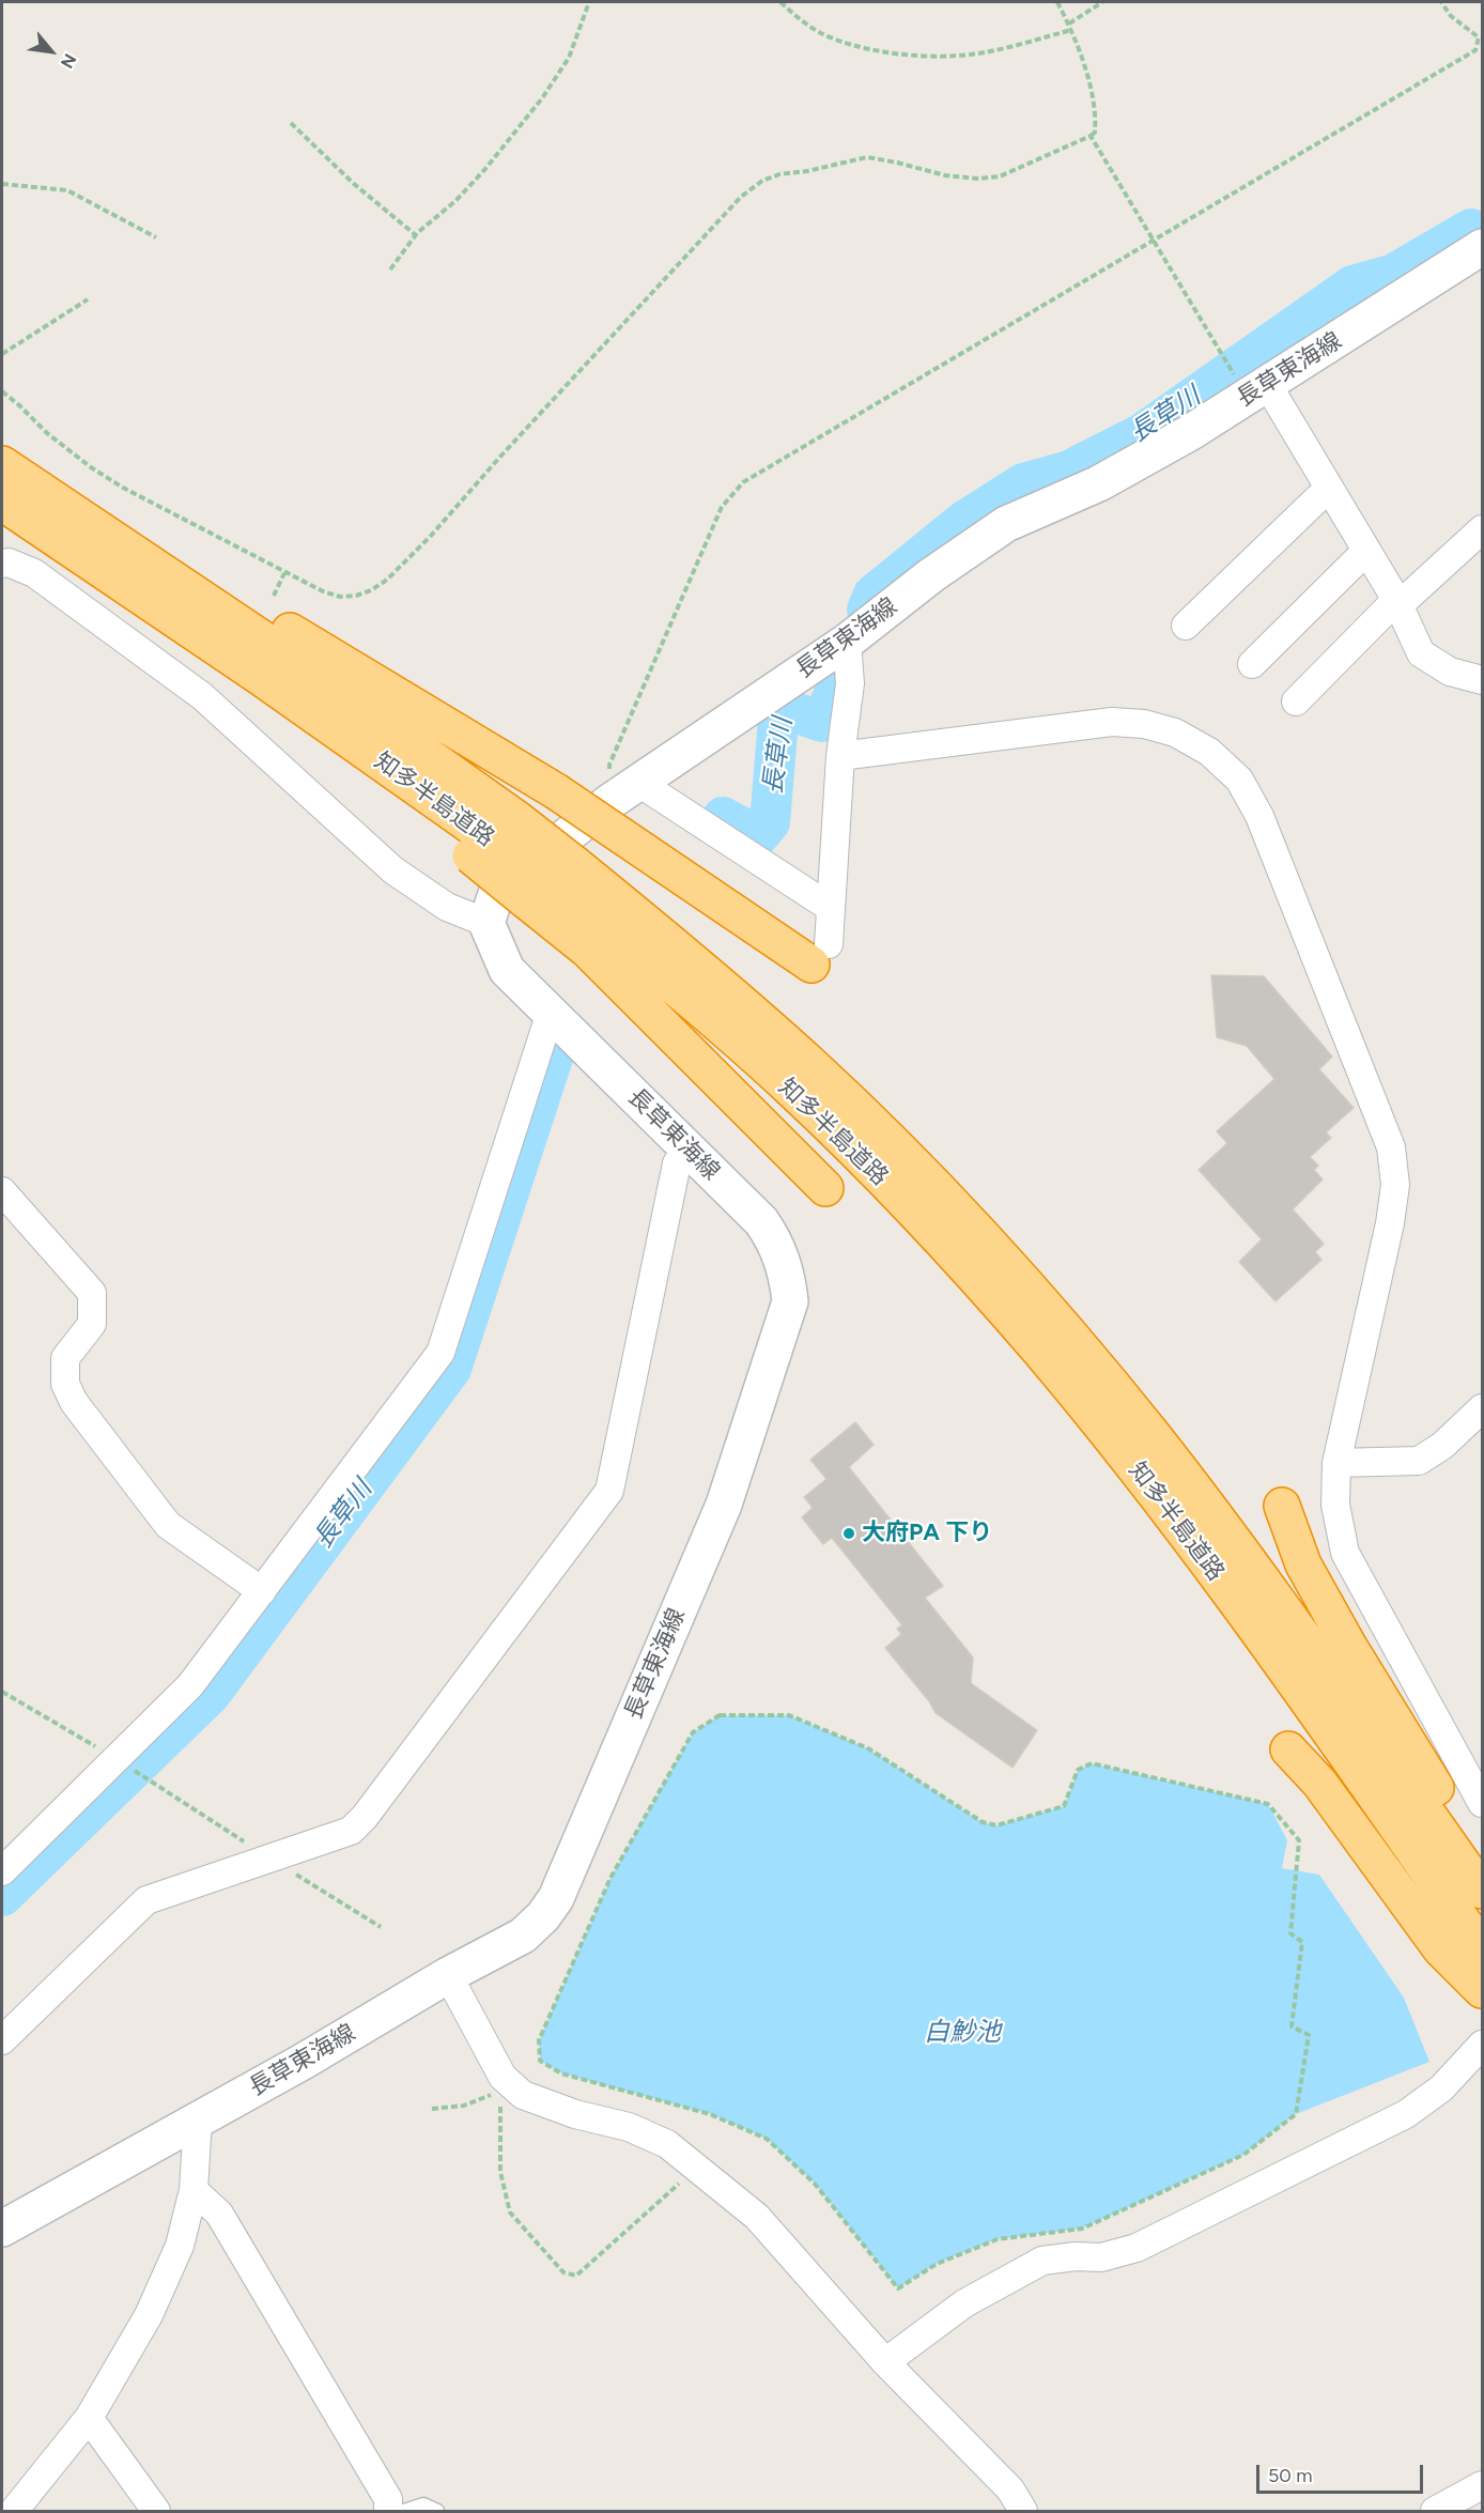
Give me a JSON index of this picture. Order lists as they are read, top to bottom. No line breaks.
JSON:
{"streets":{"highway":["知多半島道路"],"main road":["長草東海線"]},"water":["長草川","白魦池"],"places":["大府PA 下り"],"scale_bar":"50 m","north":"bottom right"}
